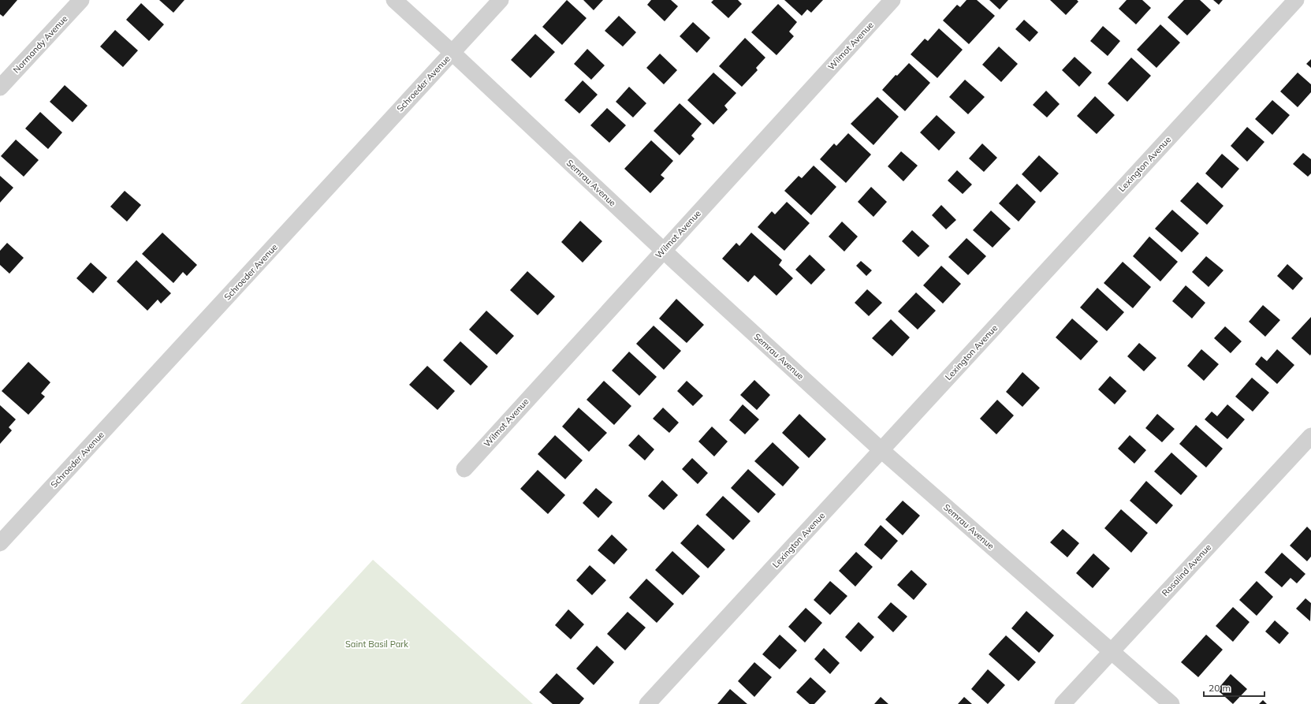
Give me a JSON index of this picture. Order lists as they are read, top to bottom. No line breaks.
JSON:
{"streets":{"street":["Normandy Avenue","Wilmot Avenue","Schroeder Avenue","Lexington Avenue","Semrau Avenue","Rosalind Avenue"]},"crossings":[["Wilmot Avenue","Semrau Avenue"],["Schroeder Avenue","Semrau Avenue"],["Lexington Avenue","Semrau Avenue"],["Semrau Avenue","Rosalind Avenue"]],"parks":["Saint Basil Park"],"scale_bar":"20 m"}
